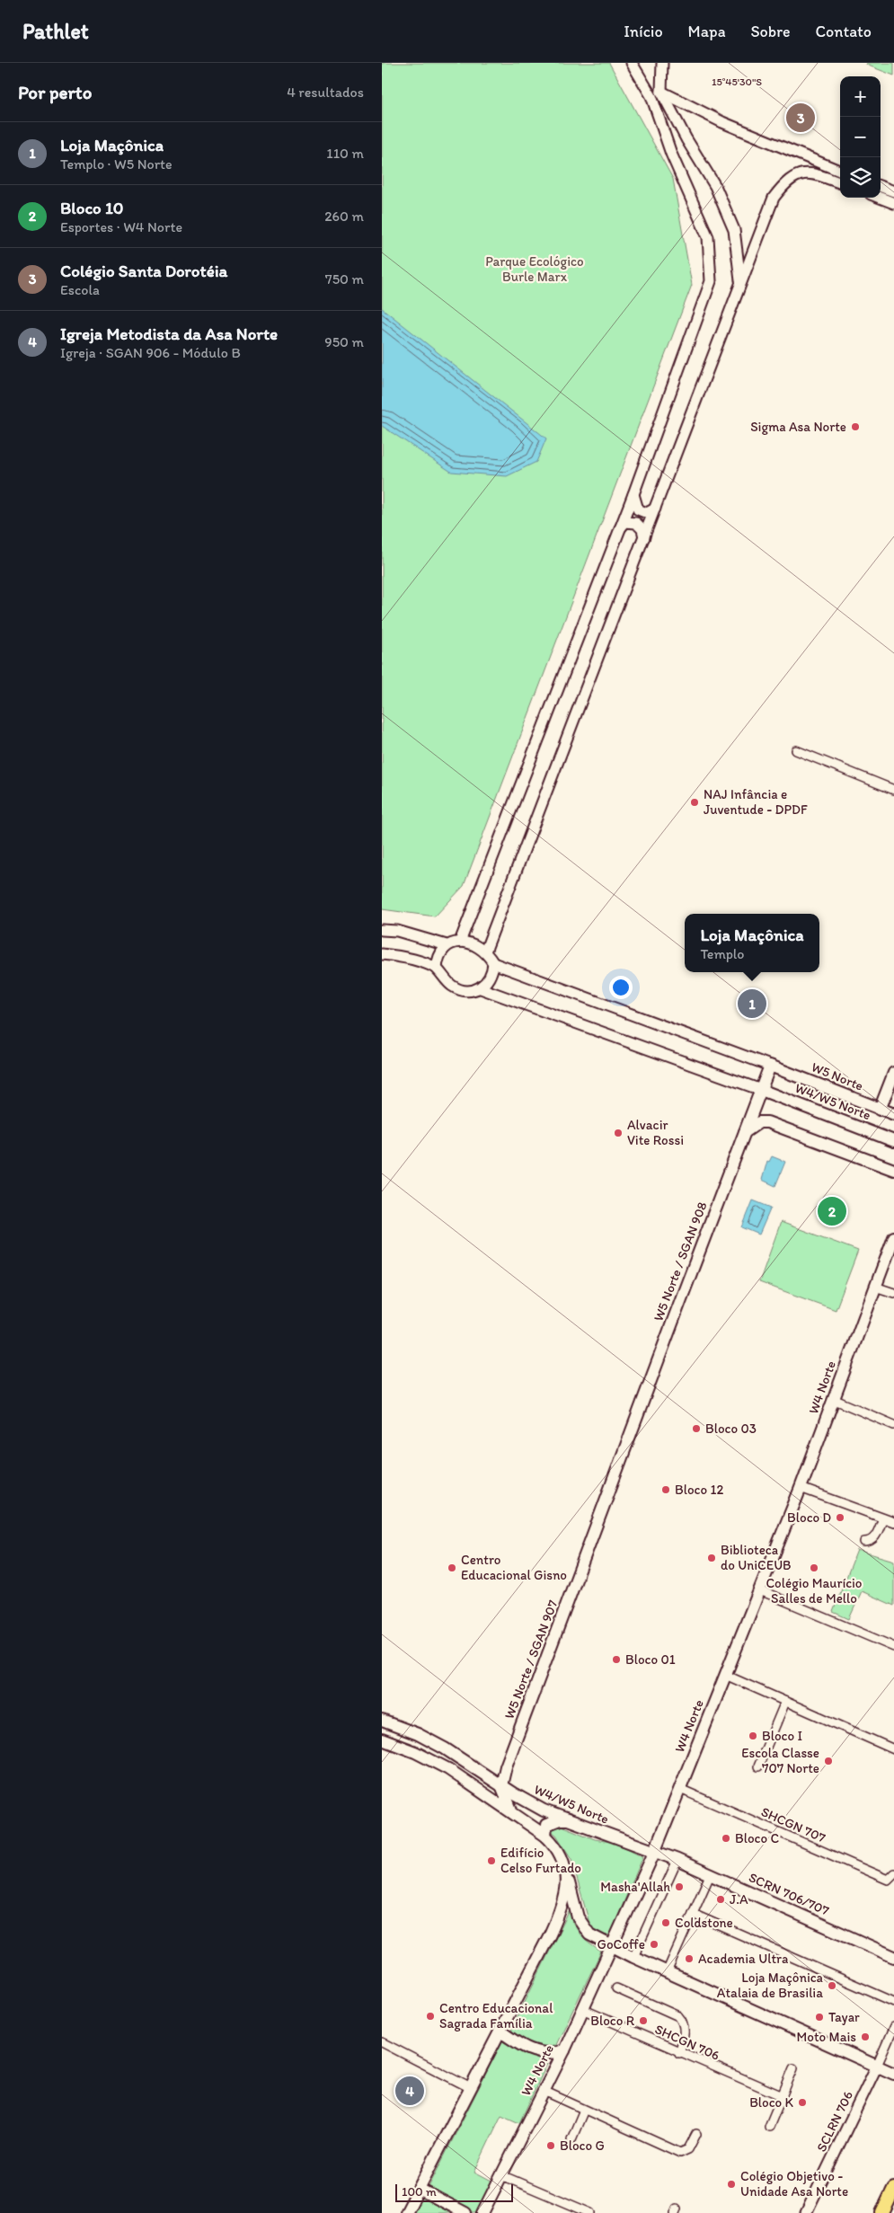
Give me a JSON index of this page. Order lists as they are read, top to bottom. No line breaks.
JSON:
{"streets":{"main road":["W5 Norte","W4/W5 Norte","W5 Norte / SGAN 908","W4 Norte","W5 Norte / SGAN 907","SCRN 706/707"],"street":["SHCGN 707","SHCGN 706","SCLRN 706"]},"crossings":[["W5 Norte","W5 Norte / SGAN 908"],["W4/W5 Norte","W5 Norte / SGAN 908"],["W4/W5 Norte","W4 Norte"],["W4/W5 Norte","W5 Norte / SGAN 907"],["W4/W5 Norte","SCRN 706/707"],["W5 Norte / SGAN 908","W5 Norte / SGAN 907"],["W4 Norte","SHCGN 707"],["W4 Norte","SHCGN 706"]],"parks":["Parque Ecológico Burle Marx"],"places":["Sigma Asa Norte","NAJ Infância e Juventude - DPDF","Alvacir Vite Rossi","Bloco 03","Bloco 12","Bloco D","Biblioteca do UniCEUB","Centro Educacional Gisno","Colégio Maurício Salles de Mello","Bloco 01","Bloco I","Escola Classe 707 Norte","Bloco C","Edifício Celso Furtado","Masha'Allah","J.A","Coldstone","GoCoffe","Academia Ultra","Loja Maçônica Atalaia de Brasilia","Centro Educacional Sagrada Família","Tayar","Bloco R","Moto Mais","Bloco K","Bloco G","Colégio Objetivo - Unidade Asa Norte"],"scale_bar":"100 m","page":{"header":"Pathlet","nav":["Início","Mapa","Sobre","Contato"],"heading":["Por perto","4 resultados"],"map_buttons":["+","−"],"pins":["3","1","2","4"],"list":[{"mark":"1","name":"Loja Maçônica","note":"Templo · W5 Norte","value":"110 m"},{"mark":"2","name":"Bloco 10","note":"Esportes · W4 Norte","value":"260 m"},{"mark":"3","name":"Colégio Santa Dorotéia","note":"Escola","value":"750 m"},{"mark":"4","name":"Igreja Metodista da Asa Norte","note":"Igreja · SGAN 906 - Módulo B","value":"950 m"}],"popup":["Loja Maçônica","Templo"],"scale":"100 m"},"coordinates":["15°45'30\"S"]}
